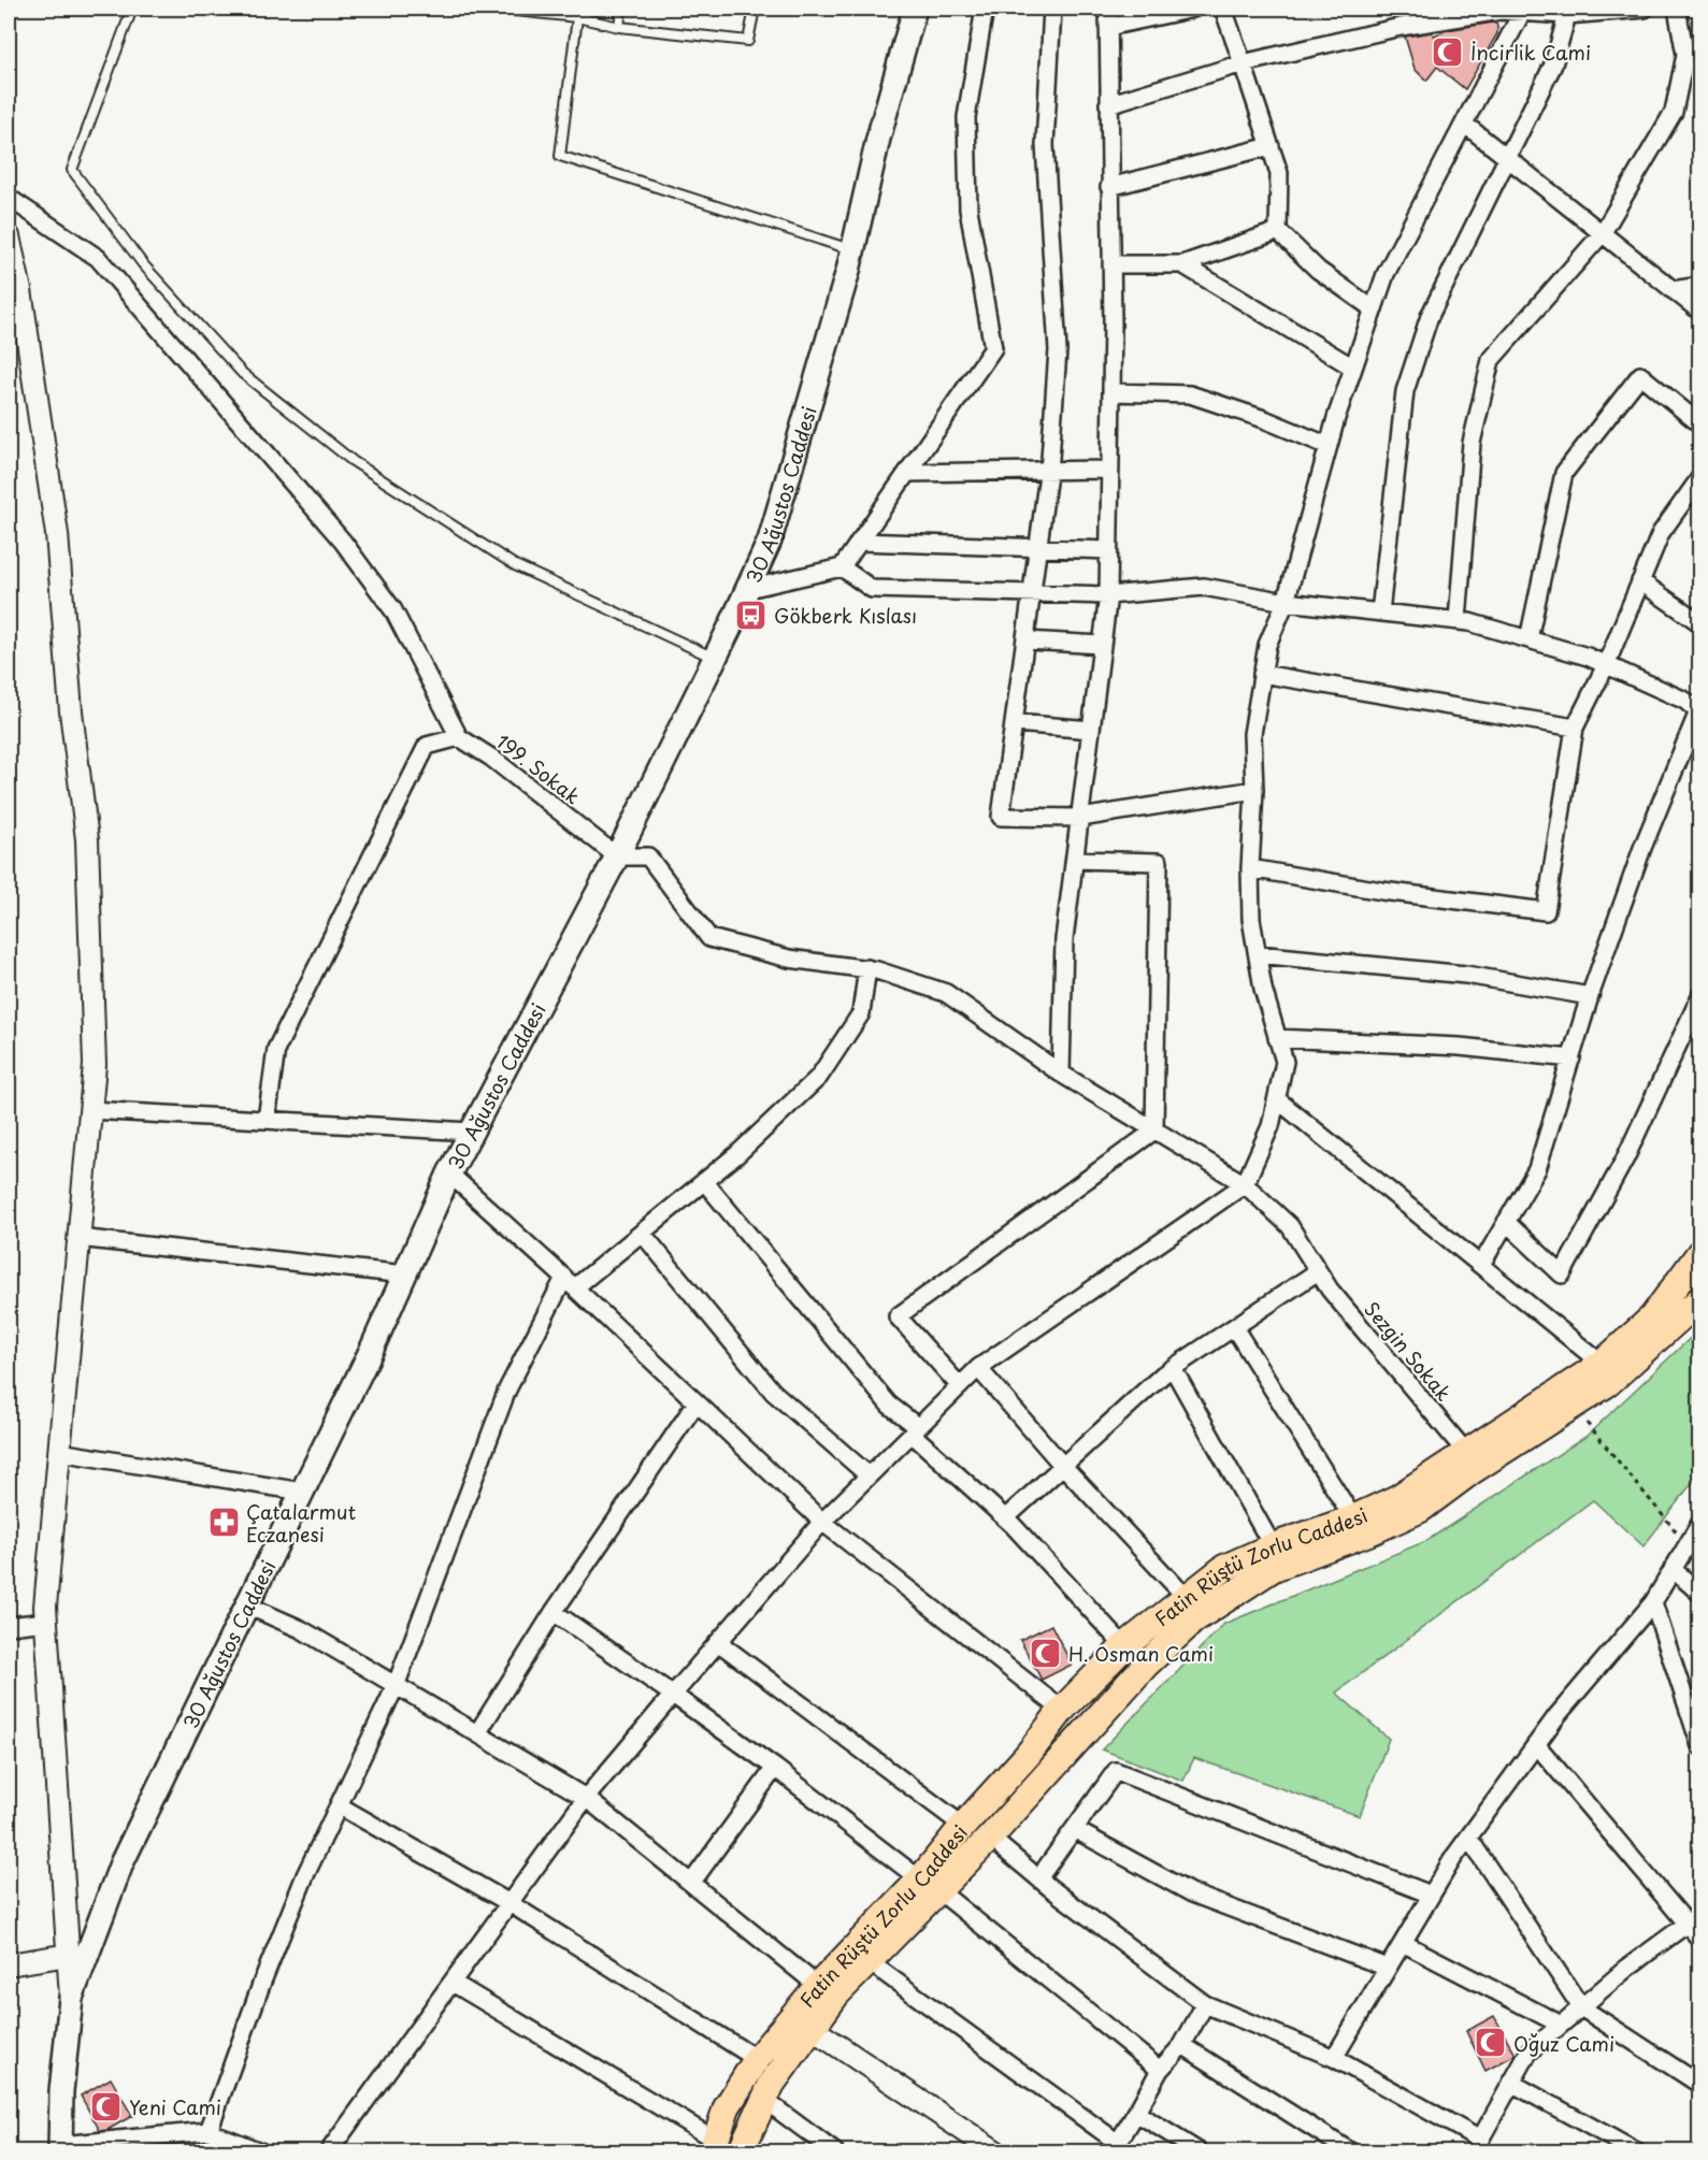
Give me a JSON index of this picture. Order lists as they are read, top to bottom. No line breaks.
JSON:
{"streets":{"main road":["30 Ağustos Caddesi","Fatin Rüştü Zorlu Caddesi"],"street":["199. Sokak","Sezgin Sokak"]},"crossings":[["30 Ağustos Caddesi","199. Sokak"],["30 Ağustos Caddesi","Sezgin Sokak"],["199. Sokak","Sezgin Sokak"],["Sezgin Sokak","Fatin Rüştü Zorlu Caddesi"]],"places":{"mosque":["İncirlik Cami","H. Osman Cami","Oğuz Cami","Yeni Cami"],"bus stop":["Gökberk Kıslası"],"pharmacy":["Çatalarmut Eczanesi"]}}
